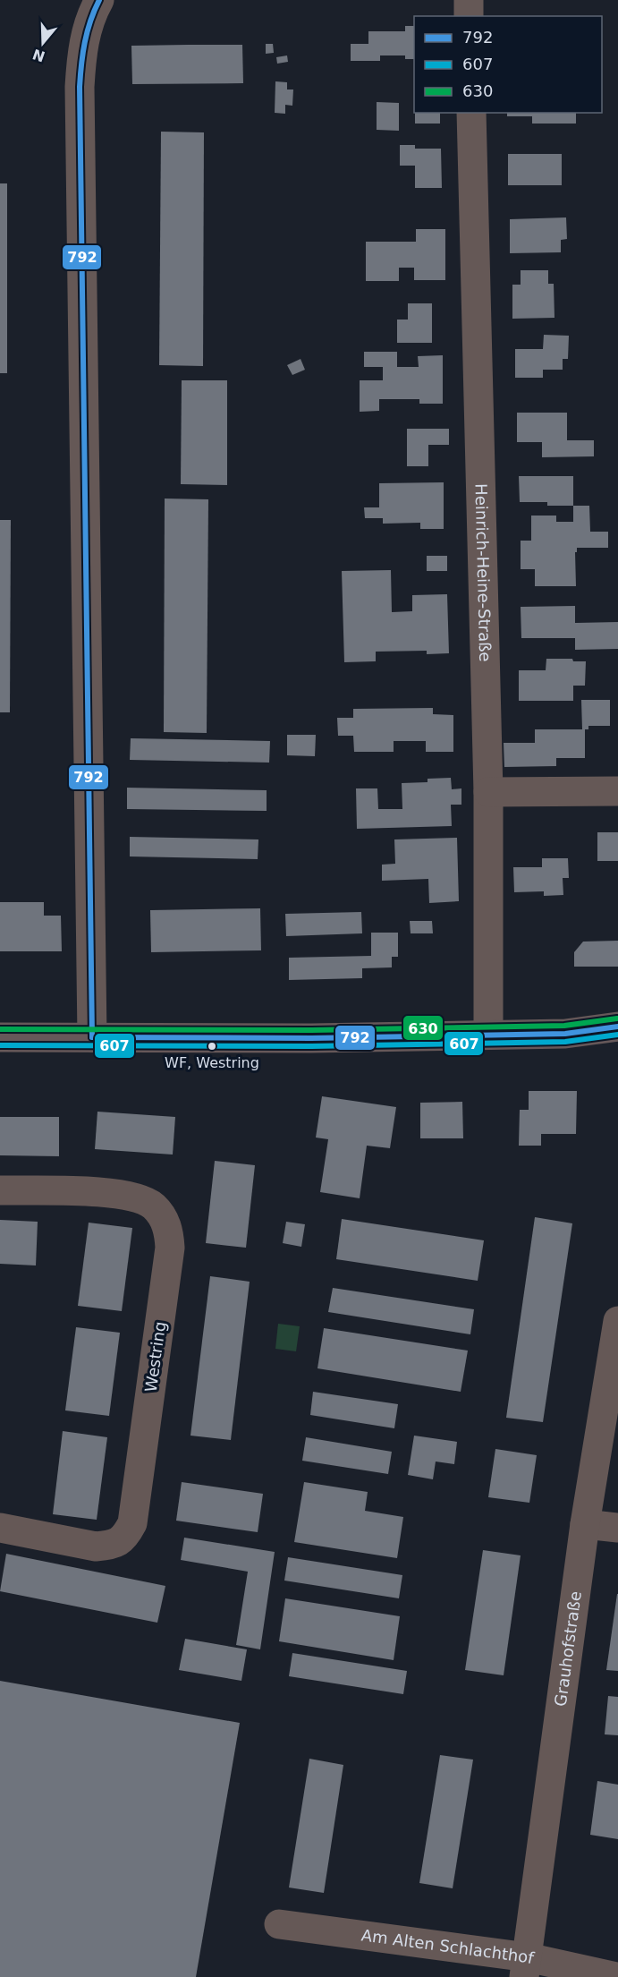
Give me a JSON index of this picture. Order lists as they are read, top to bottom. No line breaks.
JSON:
{"streets":{"street":["Heinrich-Heine-Straße","Westring","Grauhofstraße","Am Alten Schlachthof"]},"crossings":[["Grauhofstraße","Am Alten Schlachthof"]],"places":["WF, Westring"],"lines":["transit line 792","transit line 630","transit line 607"],"legend":["792","607","630"],"north":"bottom"}
